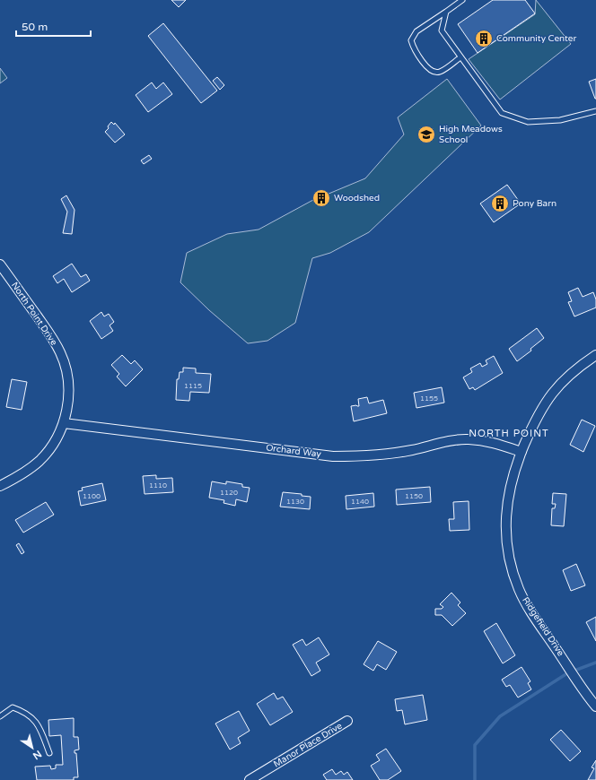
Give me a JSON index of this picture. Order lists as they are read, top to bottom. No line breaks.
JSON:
{"streets":{"street":["North Point Drive","Orchard Way","Ridgefield Drive","Manor Place Drive"]},"crossings":[["North Point Drive","Orchard Way"],["Orchard Way","Ridgefield Drive"]],"districts":["NORTH POINT"],"places":{"building":["Community Center","Woodshed","Pony Barn"],"school or university":["High Meadows School"]},"house_numbers":["1115","1155","1110","1120","1100","1150","1130","1140"],"scale_bar":"50 m","north":"bottom right"}
